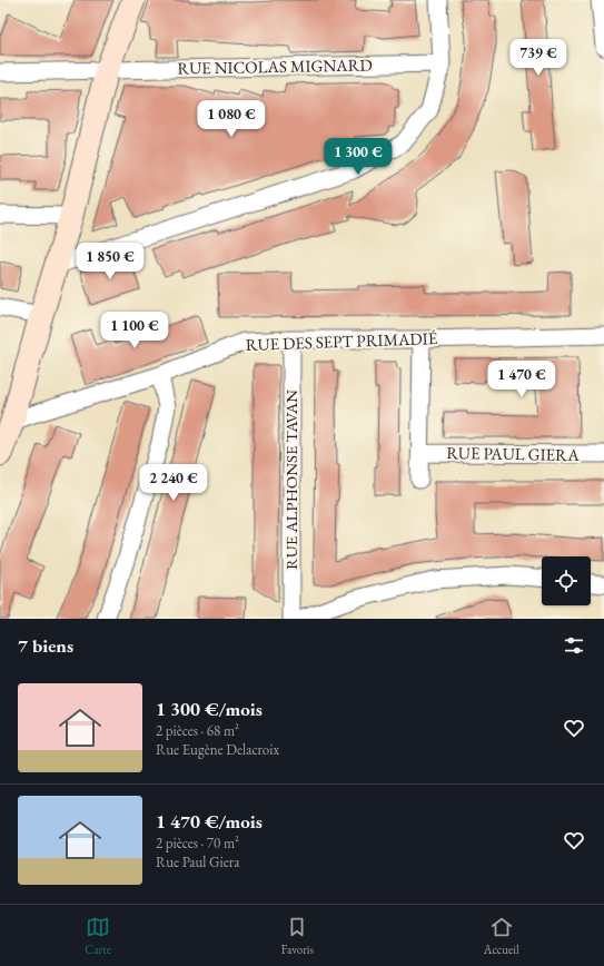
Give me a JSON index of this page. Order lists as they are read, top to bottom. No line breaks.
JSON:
{"streets":{"street":["RUE NICOLAS MIGNARD","RUE DES SEPT PRIMADIÉ","RUE PAUL GIERA","RUE ALPHONSE TAVAN"]},"crossings":[["RUE DES SEPT PRIMADIÉ","RUE ALPHONSE TAVAN"]],"page":{"price":["739 €","1 080 €","1 300 €","1 850 €","1 100 €","1 470 €","2 240 €"],"heading":"7 biens","list":[{"name":"1 300 €/mois","note":"2 pièces · 68 m² · Rue Eugène Delacroix"},{"name":"1 470 €/mois","note":"2 pièces · 70 m² · Rue Paul Giera"}],"tabs":["Carte","Favoris","Accueil"]}}
